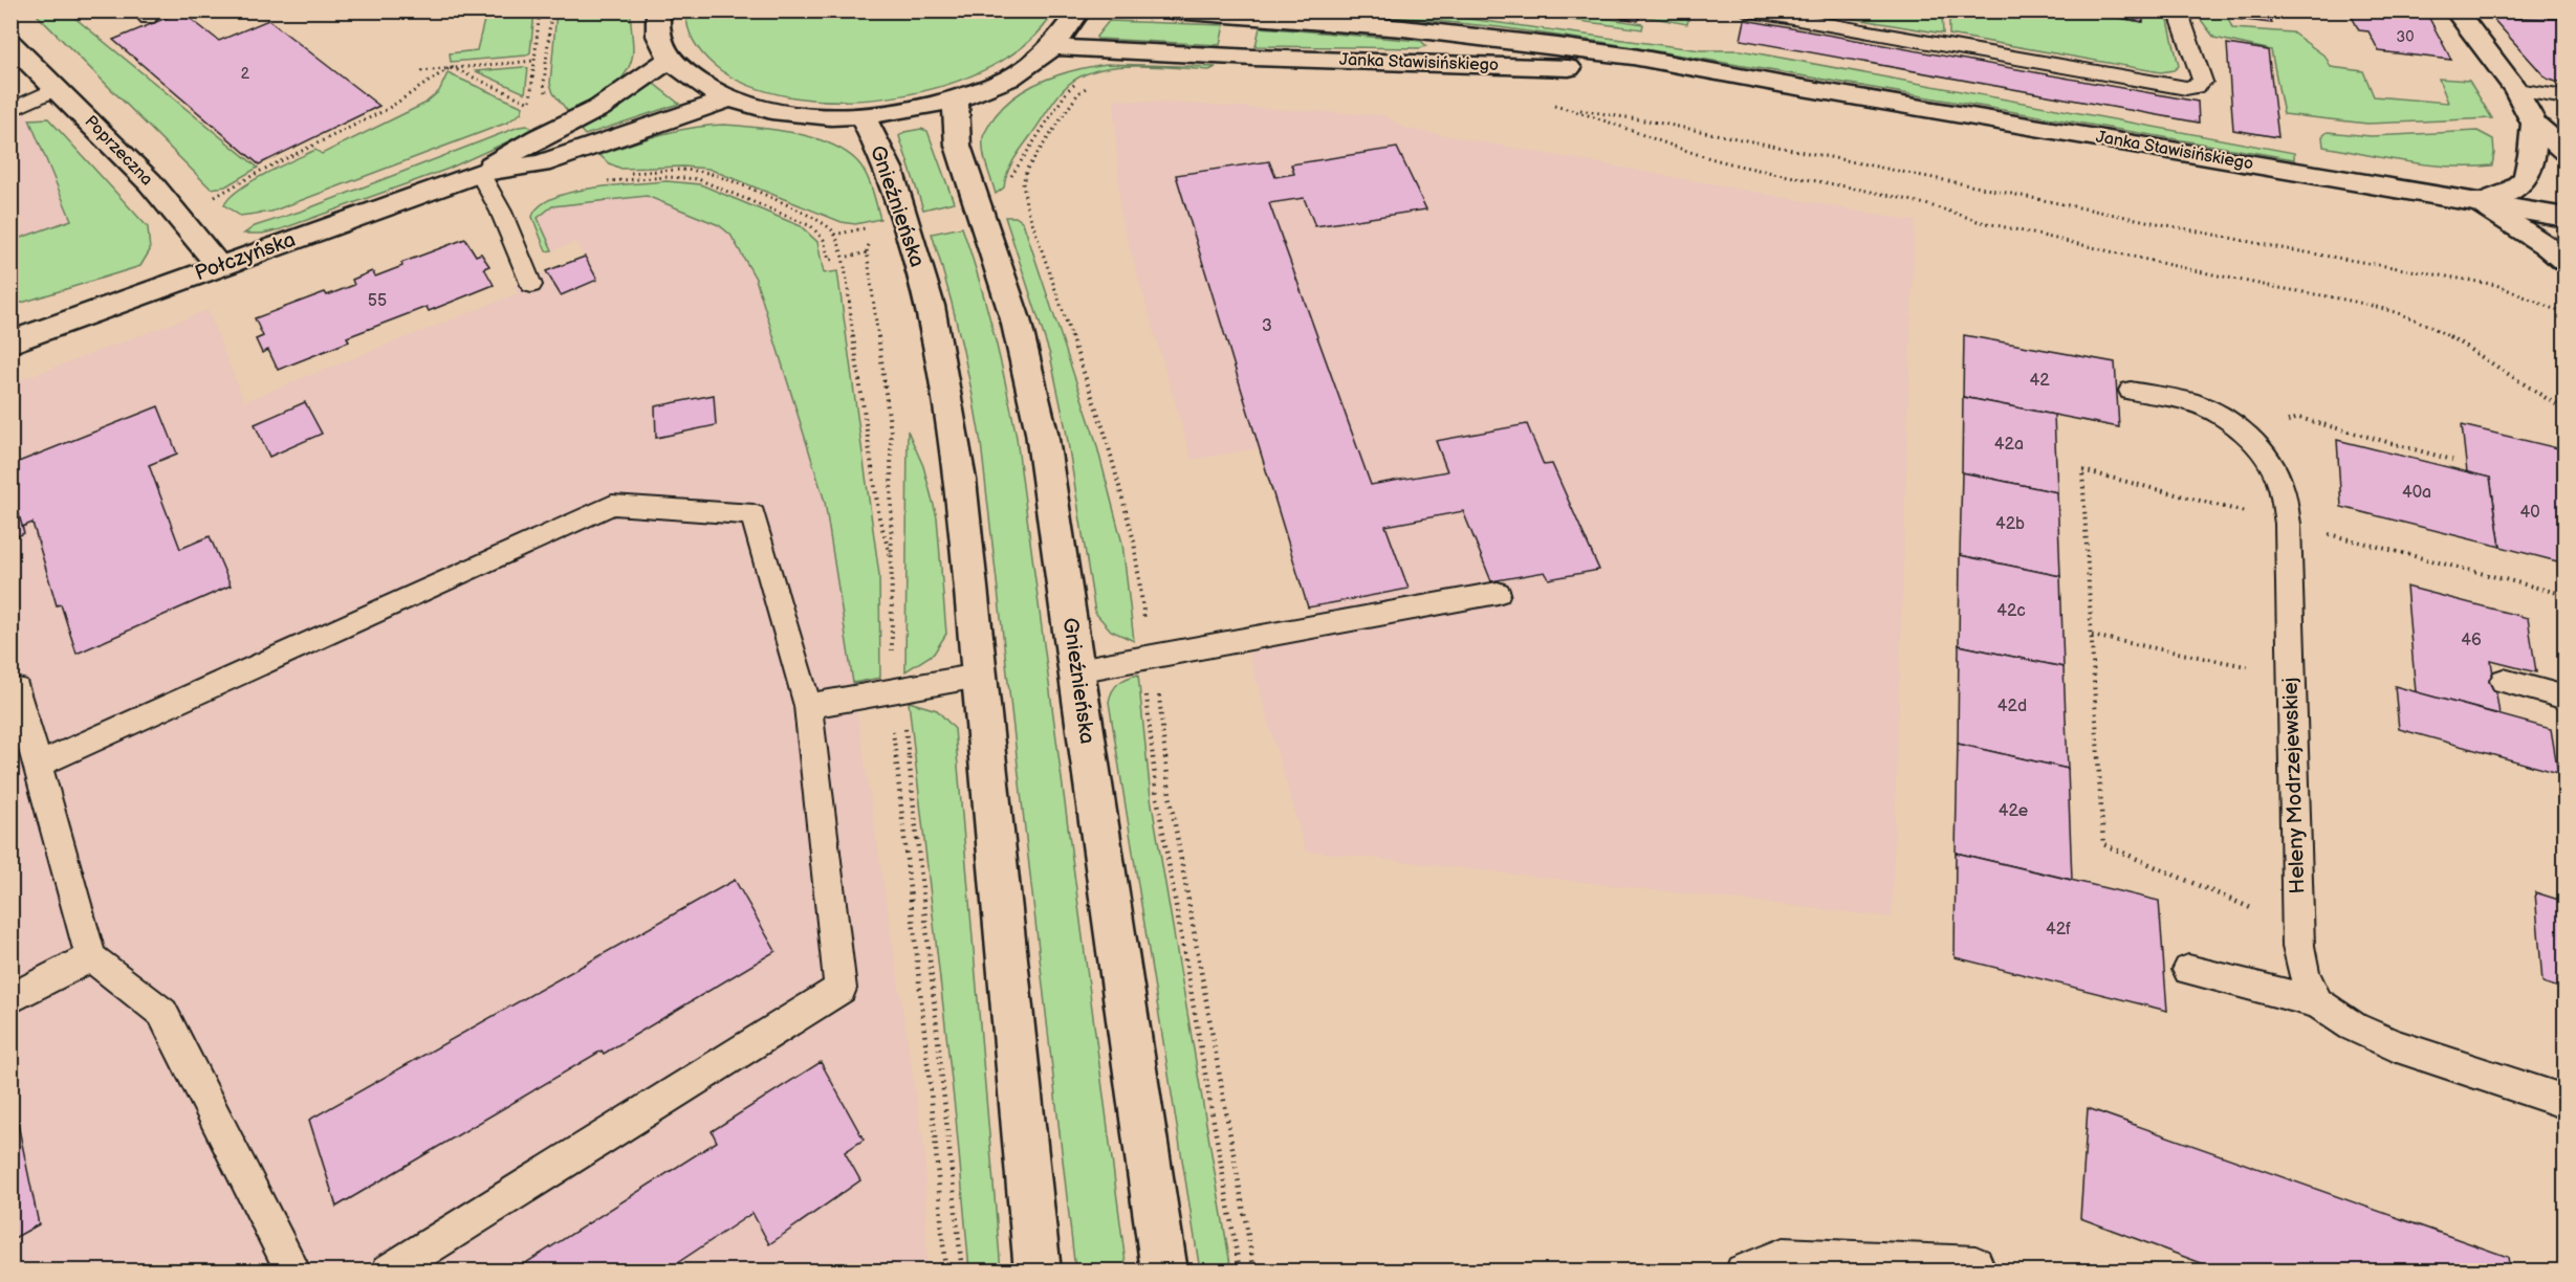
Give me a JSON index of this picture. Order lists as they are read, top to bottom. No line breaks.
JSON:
{"streets":{"street":["Janka Stawisińskiego","Poprzeczna","Gnieźnieńska","Połczyńska"],"lane":["Heleny Modrzejewskiej"]},"crossings":[["Poprzeczna","Połczyńska"]],"house_numbers":["30","2","55","3","42","42a","40a","40","42b","42c","46","42d","42e","42f"]}
